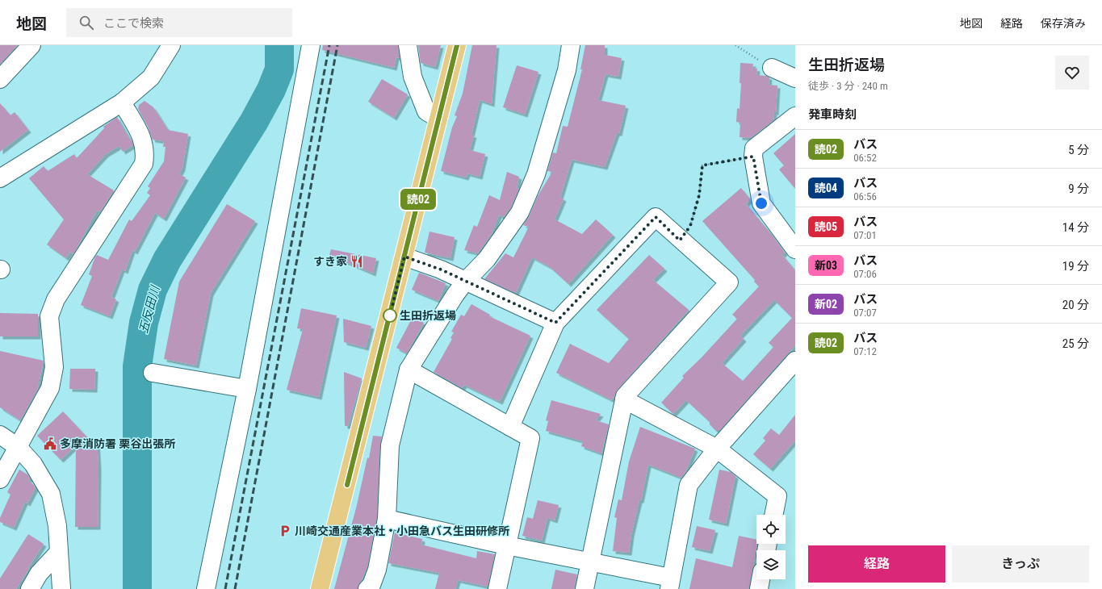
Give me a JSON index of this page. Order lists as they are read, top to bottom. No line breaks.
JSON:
{"water":["五反田川"],"places":{"restaurant":["すき家"],"other":["生田折返場"],"public building":["多摩消防署 栗谷出張所"],"parking":["川崎交通産業本社・小田急バス生田研修所"]},"lines":["bus line 読02"],"page":{"header":"地図","search":"ここで検索","nav":["地図","経路","保存済み"],"on_map":"読02","heading":[["生田折返場","徒歩 · 3 分 · 240 m"],"発車時刻"],"list":[{"mark":"読02","name":"バス","note":"06:52","value":"5 分"},{"mark":"読04","name":"バス","note":"06:56","value":"9 分"},{"mark":"読05","name":"バス","note":"07:01","value":"14 分"},{"mark":"新03","name":"バス","note":"07:06","value":"19 分"},{"mark":"新02","name":"バス","note":"07:07","value":"20 分"},{"mark":"読02","name":"バス","note":"07:12","value":"25 分"}],"buttons":["経路","きっぷ"]}}
